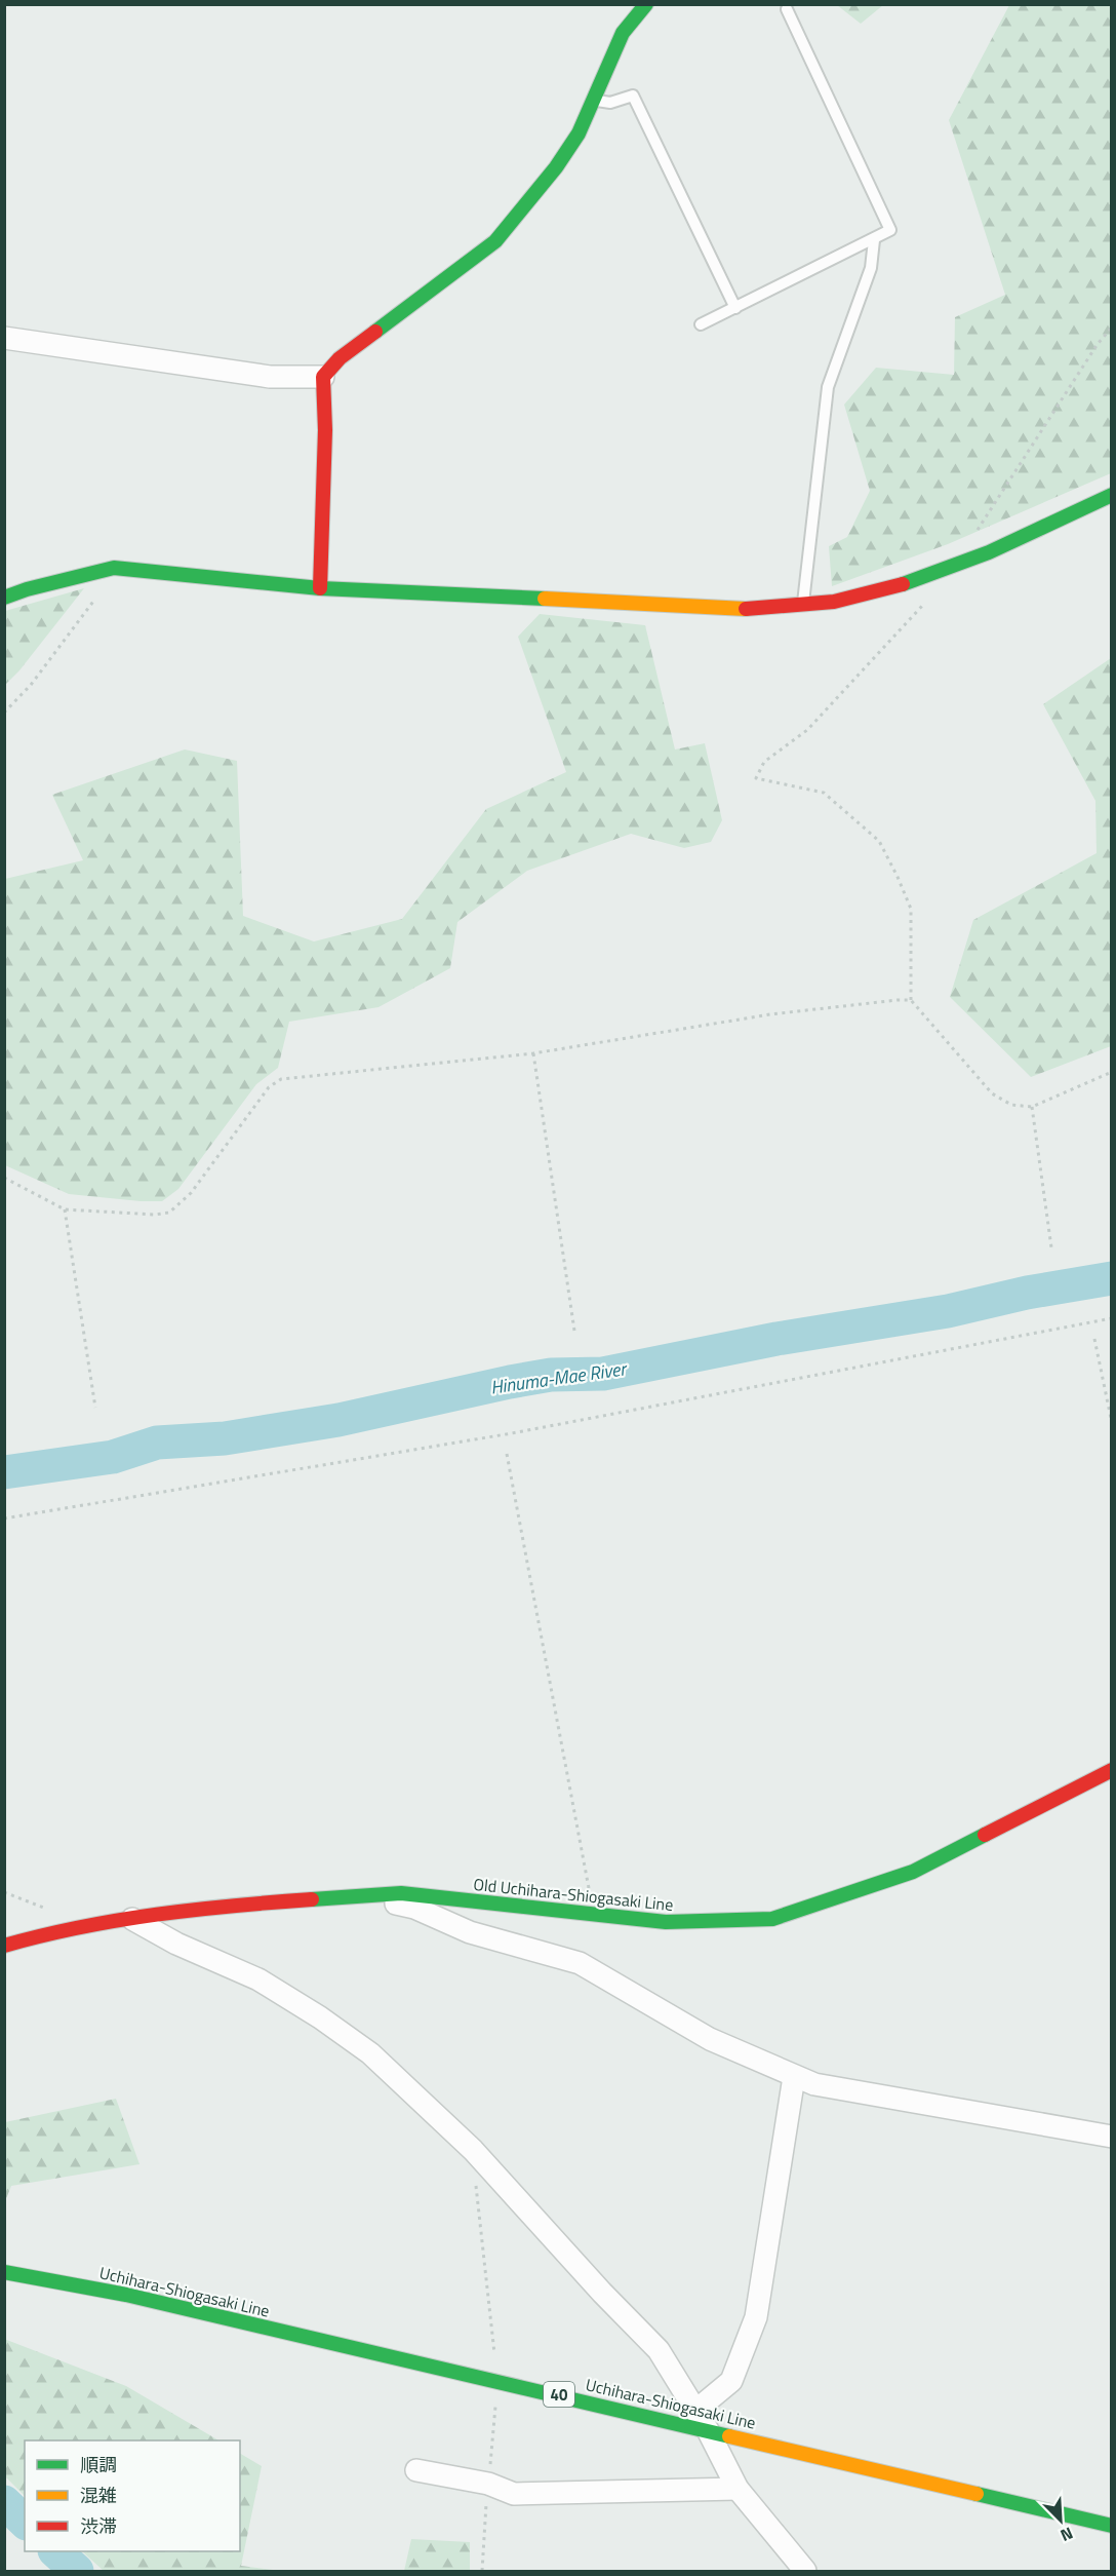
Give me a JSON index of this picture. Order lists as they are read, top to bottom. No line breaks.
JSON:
{"streets":{"street":["Old Uchihara-Shiogasaki Line","Uchihara-Shiogasaki Line","40"]},"water":["Hinuma-Mae River"],"legend":["順調","混雑","渋滞"],"north":"bottom right"}
